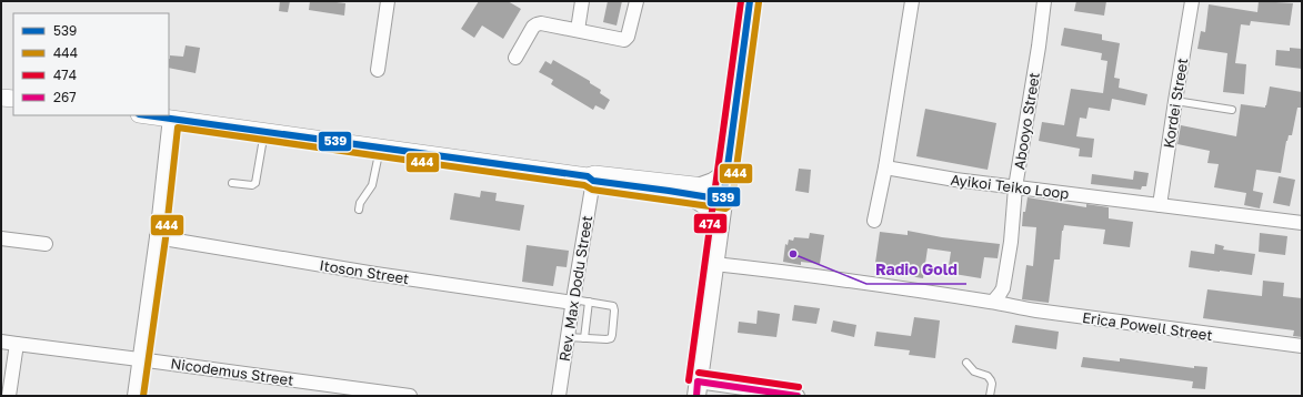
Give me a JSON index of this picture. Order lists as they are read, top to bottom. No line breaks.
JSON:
{"streets":{"street":["Kordei Street","Abooyo Street","Ayikoi Teiko Loop","Itoson Street","Rev. Max Dodu Street","Erica Powell Street","Nicodemus Street"]},"crossings":[["Kordei Street","Ayikoi Teiko Loop"],["Abooyo Street","Ayikoi Teiko Loop"],["Abooyo Street","Erica Powell Street"],["Itoson Street","Rev. Max Dodu Street"]],"places":["Radio Gold"],"lines":["transit line 539","transit line 474","transit line 444","transit line 267"],"legend":["539","444","474","267"]}
